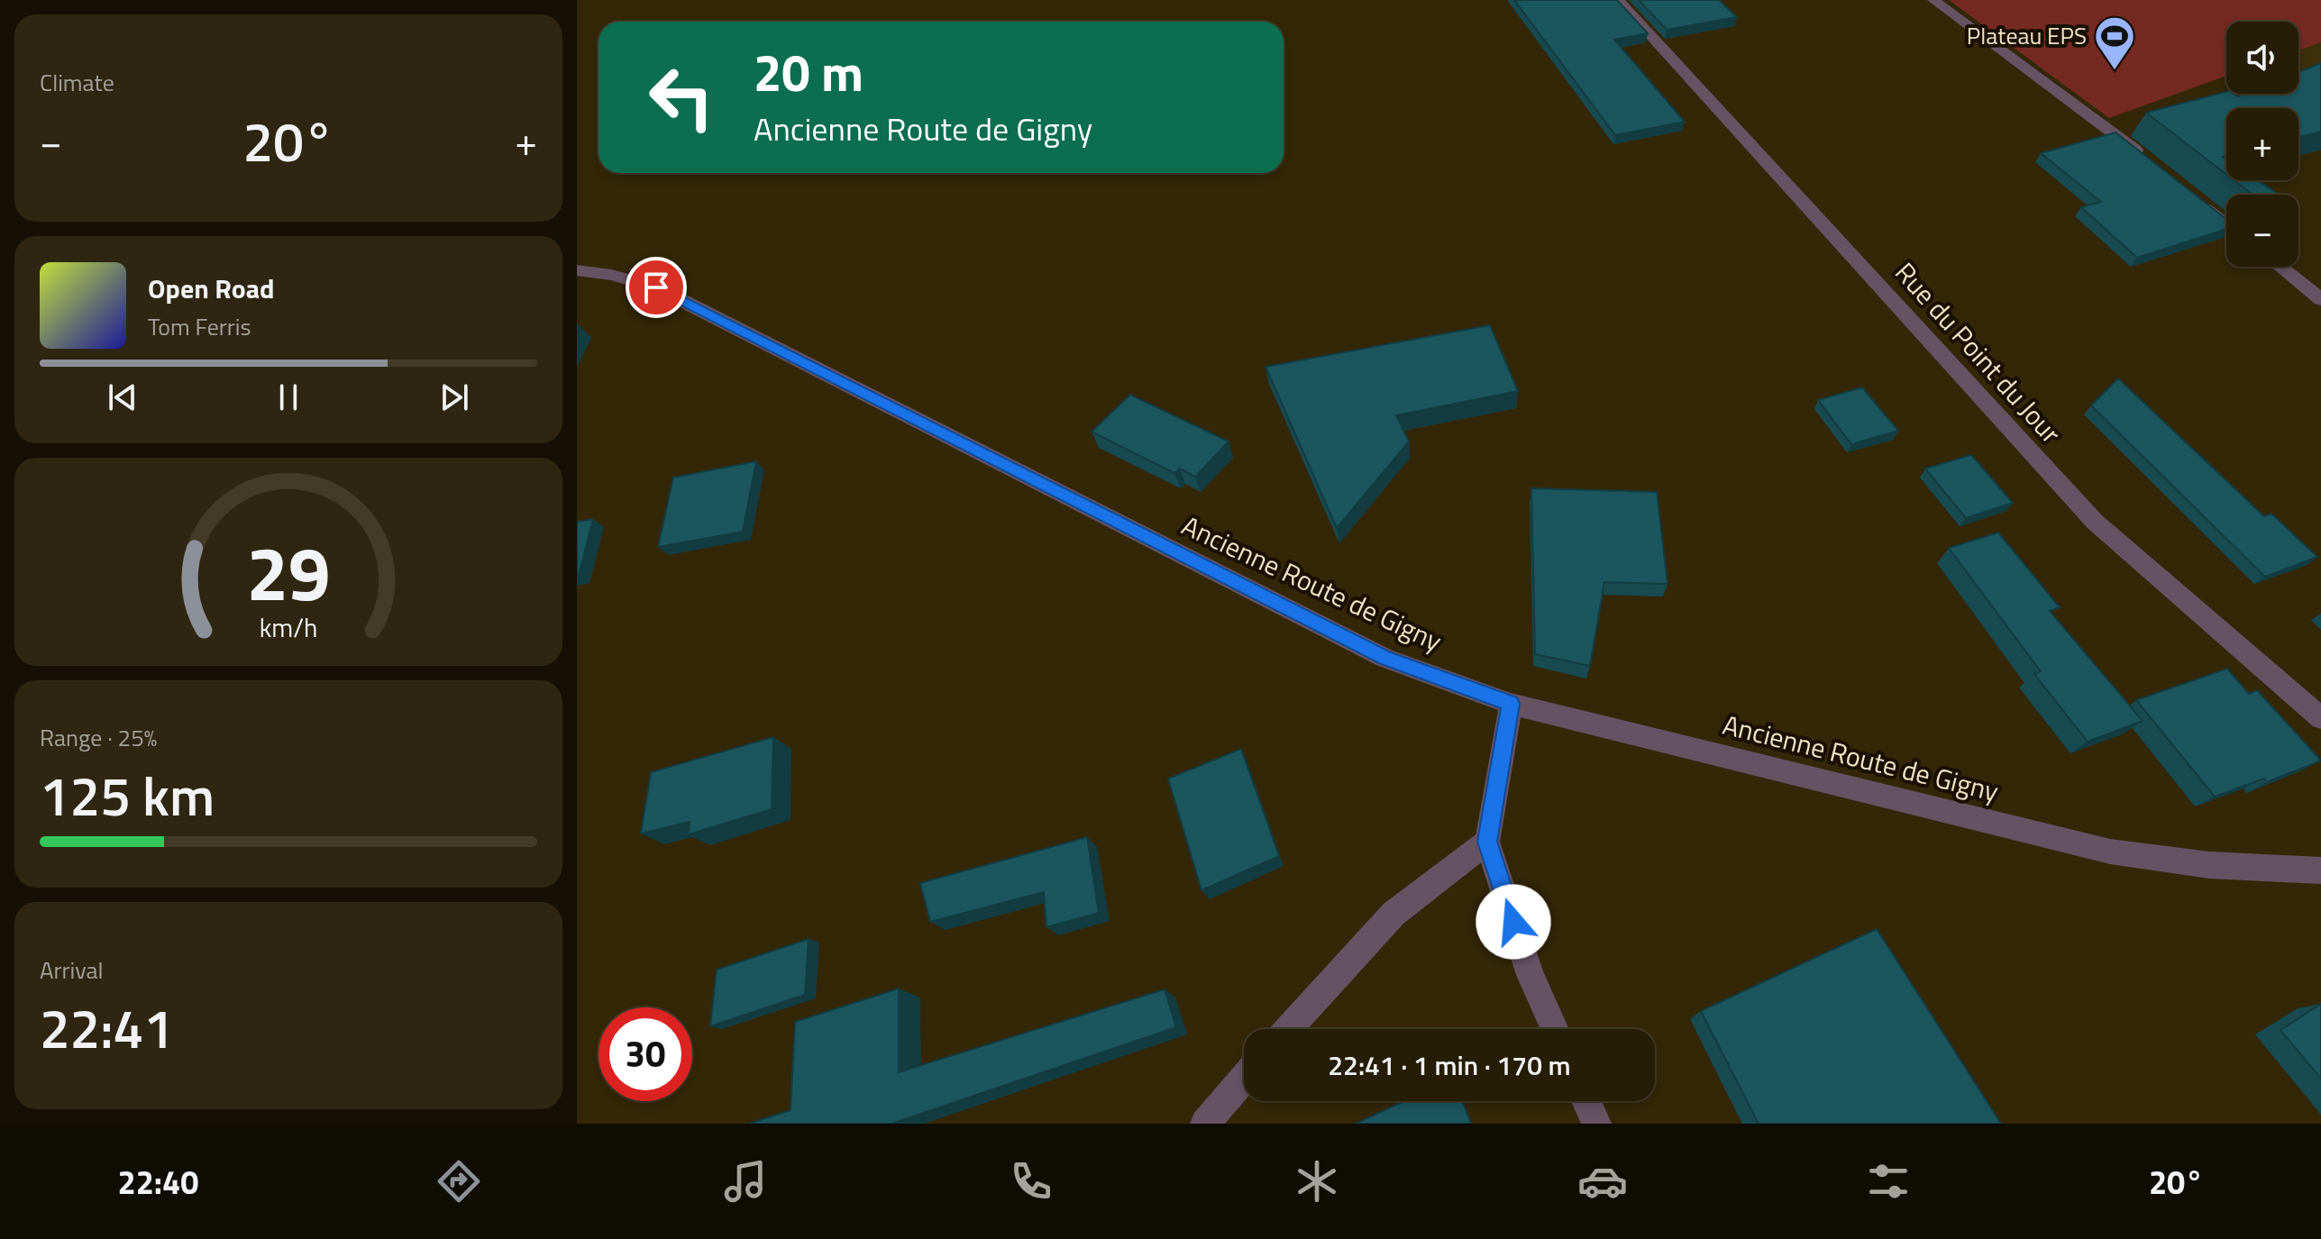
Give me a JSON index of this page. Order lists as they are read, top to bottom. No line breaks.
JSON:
{"streets":{"street":["Rue du Point du Jour","Ancienne Route de Gigny"]},"places":{"sports":["Plateau EPS"]},"page":{"tile":["Climate",["Range · 25%","125 km"],["Arrival","22:41"]],"map_buttons":["+","−"],"turn":["20 m","Ancienne Route de Gigny"],"heat":["−","20°","+"],"song":["Open Road","Tom Ferris"],"limit":"30","trip":"22:41 · 1 min · 170 m","tabs":["22:40","20°"],"gauge":["29","km/h"]}}
